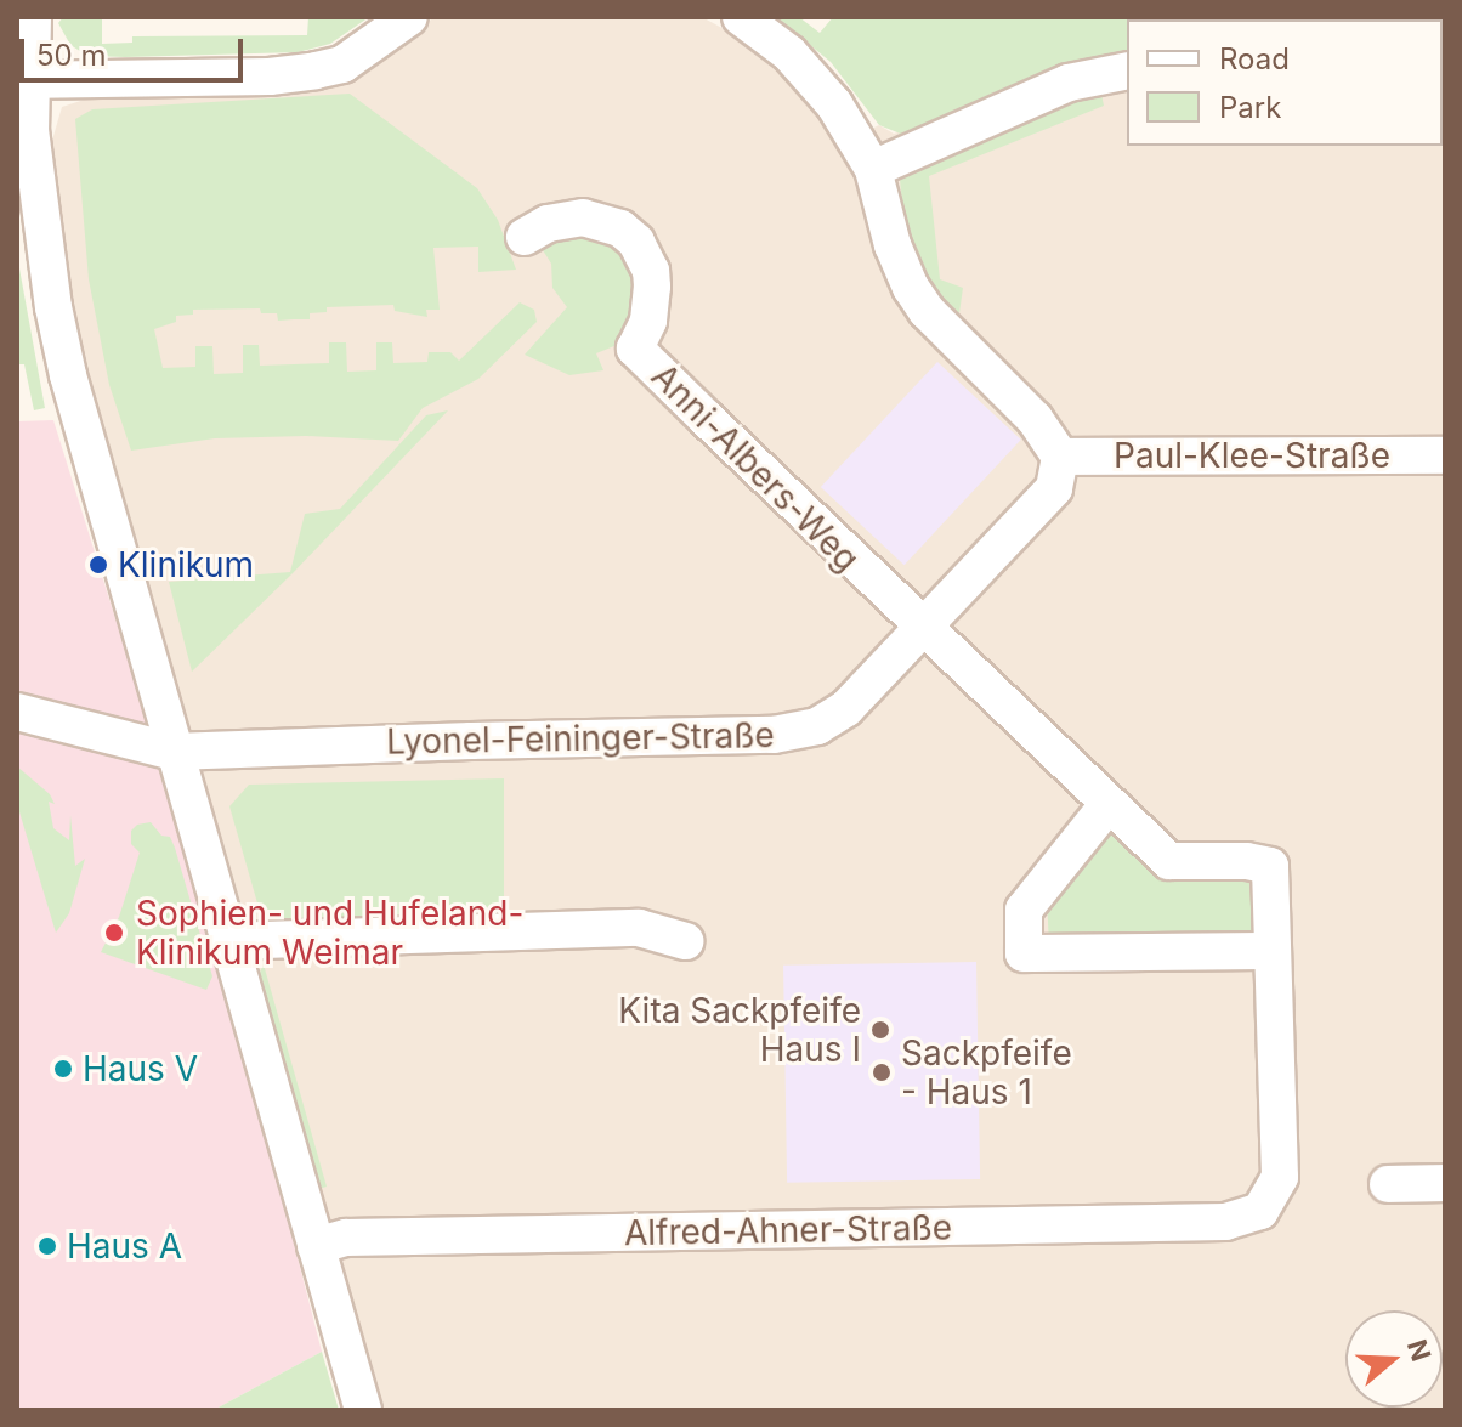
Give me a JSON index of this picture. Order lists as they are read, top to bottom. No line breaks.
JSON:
{"streets":{"street":["Paul-Klee-Straße","Anni-Albers-Weg","Lyonel-Feininger-Straße","Alfred-Ahner-Straße"]},"crossings":[["Paul-Klee-Straße","Lyonel-Feininger-Straße"],["Anni-Albers-Weg","Lyonel-Feininger-Straße"]],"places":["Klinikum","Sophien- und Hufeland- Klinikum Weimar","Kita Sackpfeife Haus I","Haus V","Sackpfeife - Haus 1","Haus A"],"legend":["Road","Park"],"scale_bar":"50 m","north":"right"}
